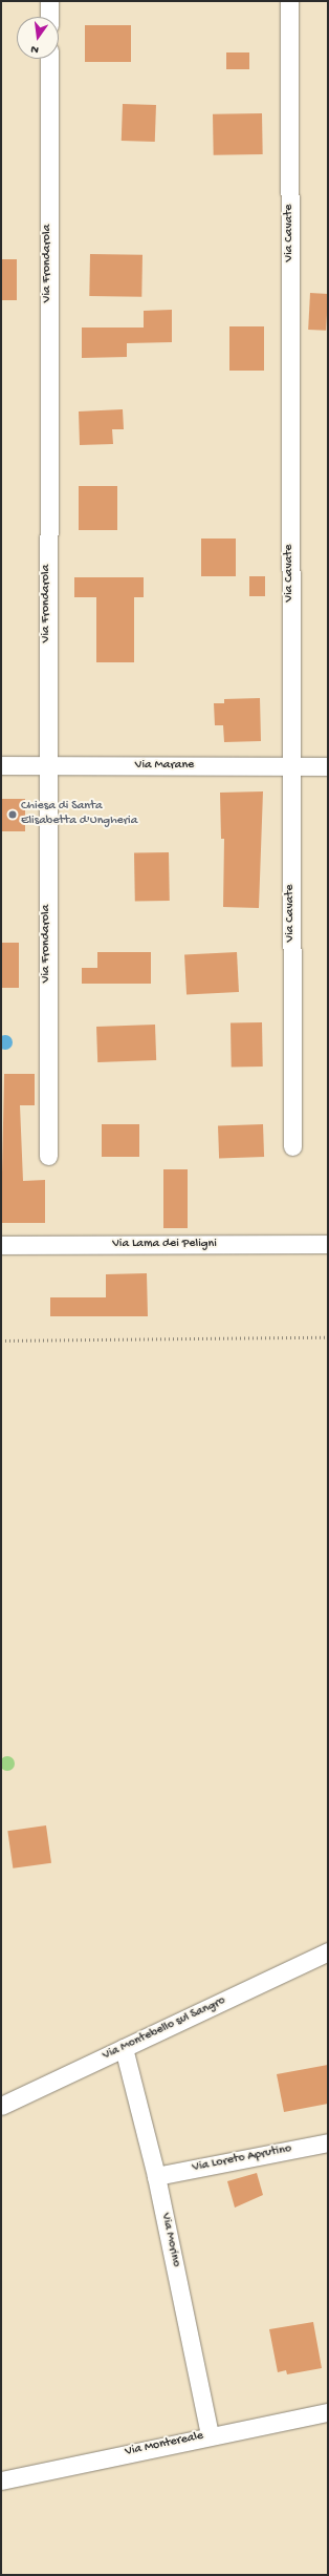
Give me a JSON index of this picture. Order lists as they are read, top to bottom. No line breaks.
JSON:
{"streets":{"street":["Via Cavate","Via Frondarola","Via Marane","Via Lama dei Peligni","Via Montebello sul Sangro","Via Loreto Aprutino","Via Morino","Via Montereale"]},"crossings":[["Via Cavate","Via Marane"],["Via Frondarola","Via Marane"],["Via Montebello sul Sangro","Via Morino"],["Via Loreto Aprutino","Via Morino"],["Via Morino","Via Montereale"]],"places":["Chiesa di Santa Elisabetta d'Ungheria"],"north":"bottom"}
